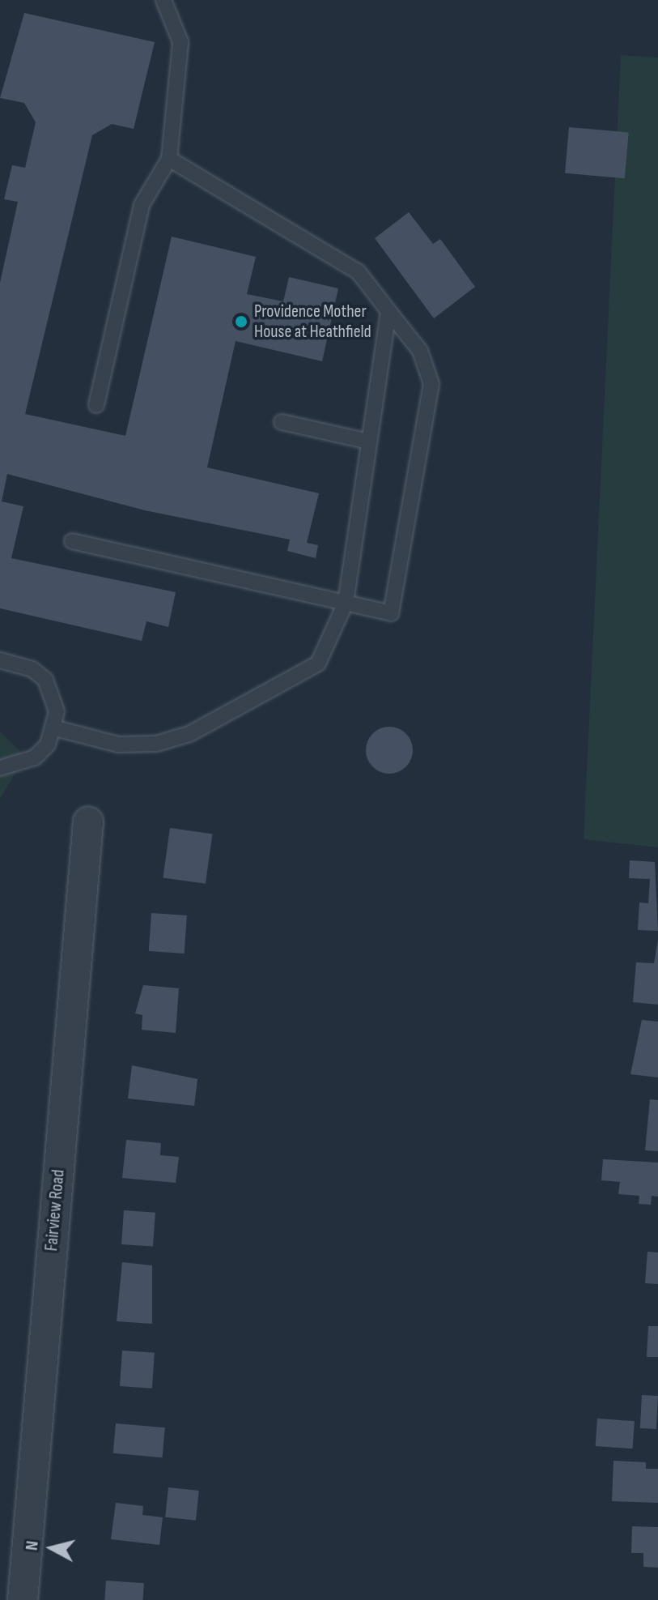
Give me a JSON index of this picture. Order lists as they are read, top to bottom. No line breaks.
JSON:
{"streets":{"street":["Fairview Road"]},"places":["Providence Mother House at Heathfield"],"north":"left"}
